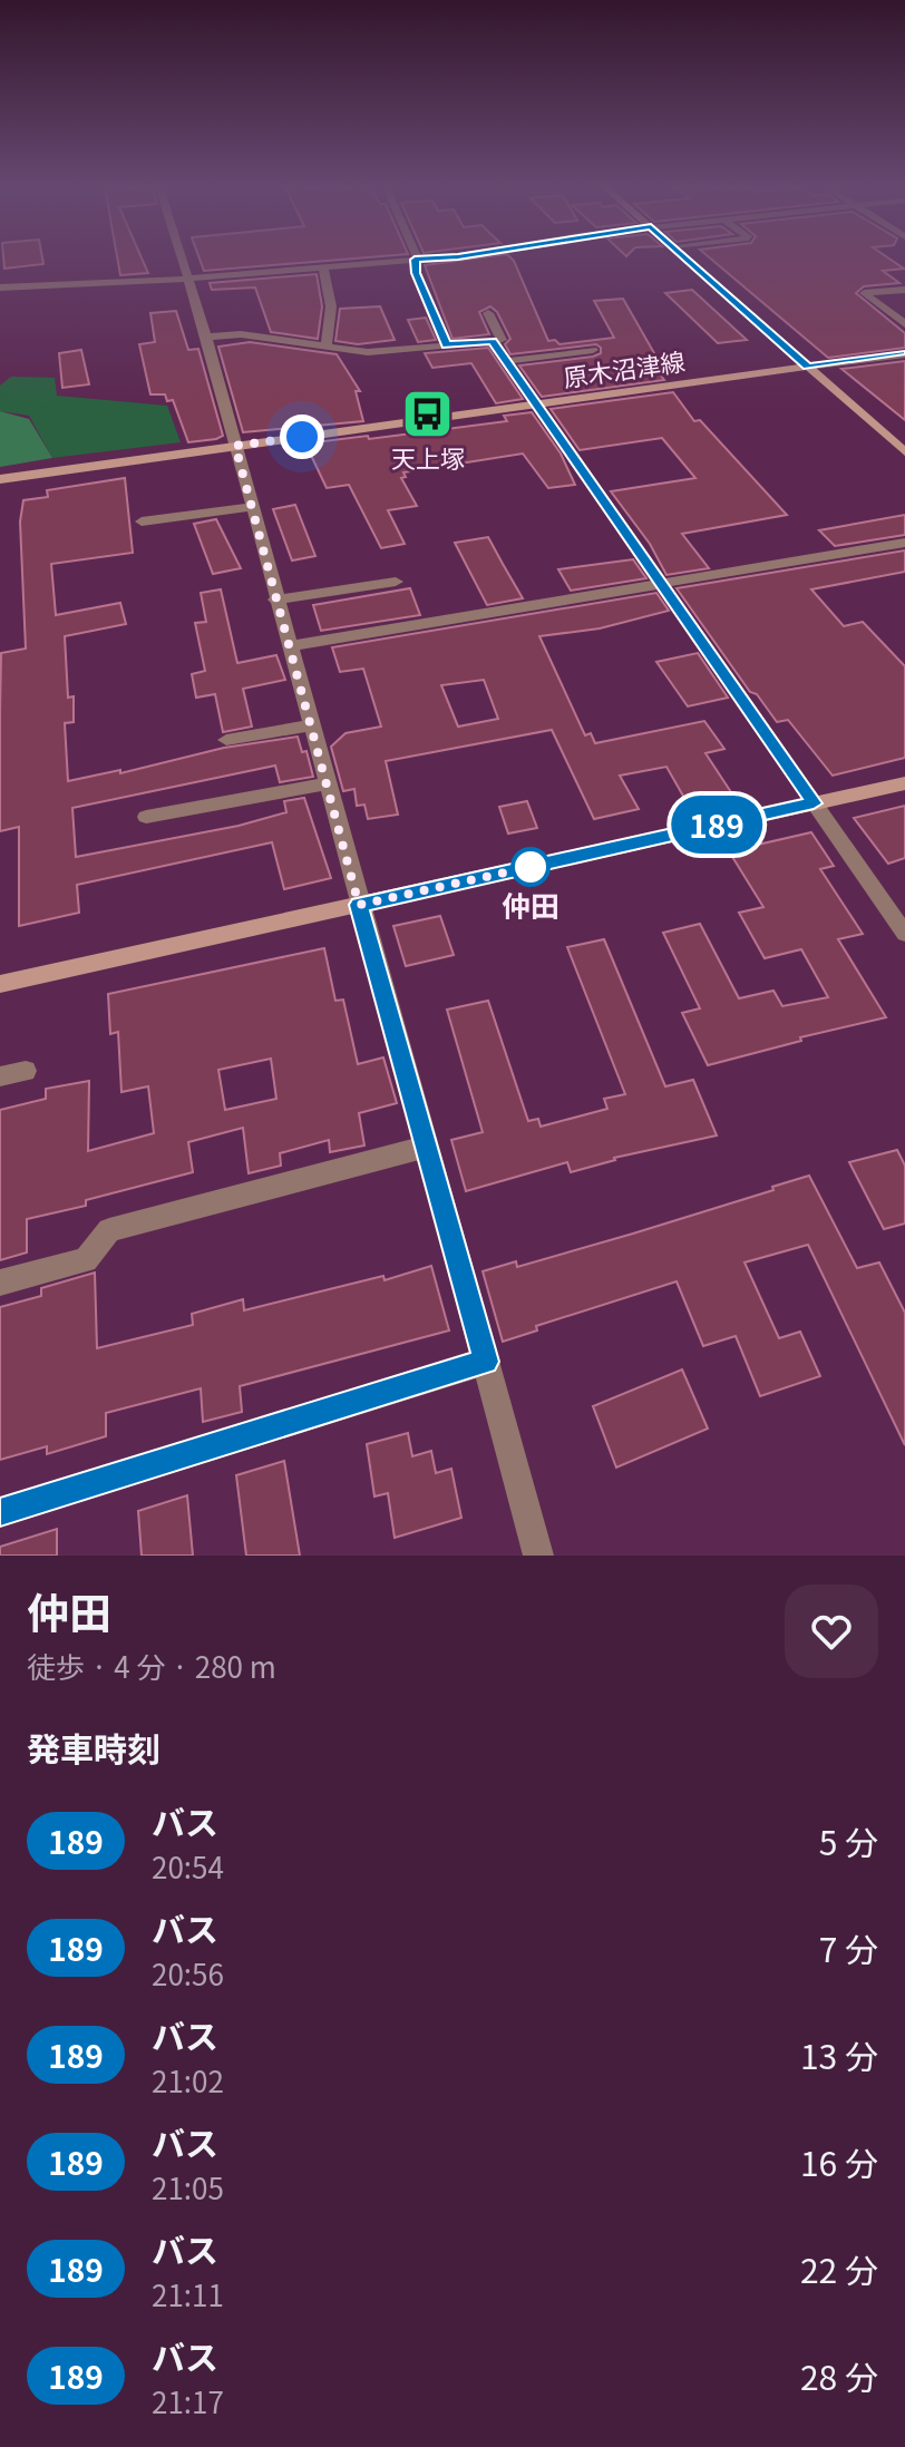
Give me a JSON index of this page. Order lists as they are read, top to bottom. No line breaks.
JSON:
{"streets":{"street":["原木沼津線"]},"places":{"bus stop":["天上塚"],"other":["仲田"]},"lines":["bus line 189"],"page":{"on_map":"189","heading":[["仲田","徒歩 · 4 分 · 280 m"],"発車時刻"],"list":[{"mark":"189","name":"バス","note":"20:54","value":"5 分"},{"mark":"189","name":"バス","note":"20:56","value":"7 分"},{"mark":"189","name":"バス","note":"21:02","value":"13 分"},{"mark":"189","name":"バス","note":"21:05","value":"16 分"},{"mark":"189","name":"バス","note":"21:11","value":"22 分"},{"mark":"189","name":"バス","note":"21:17","value":"28 分"}]}}
